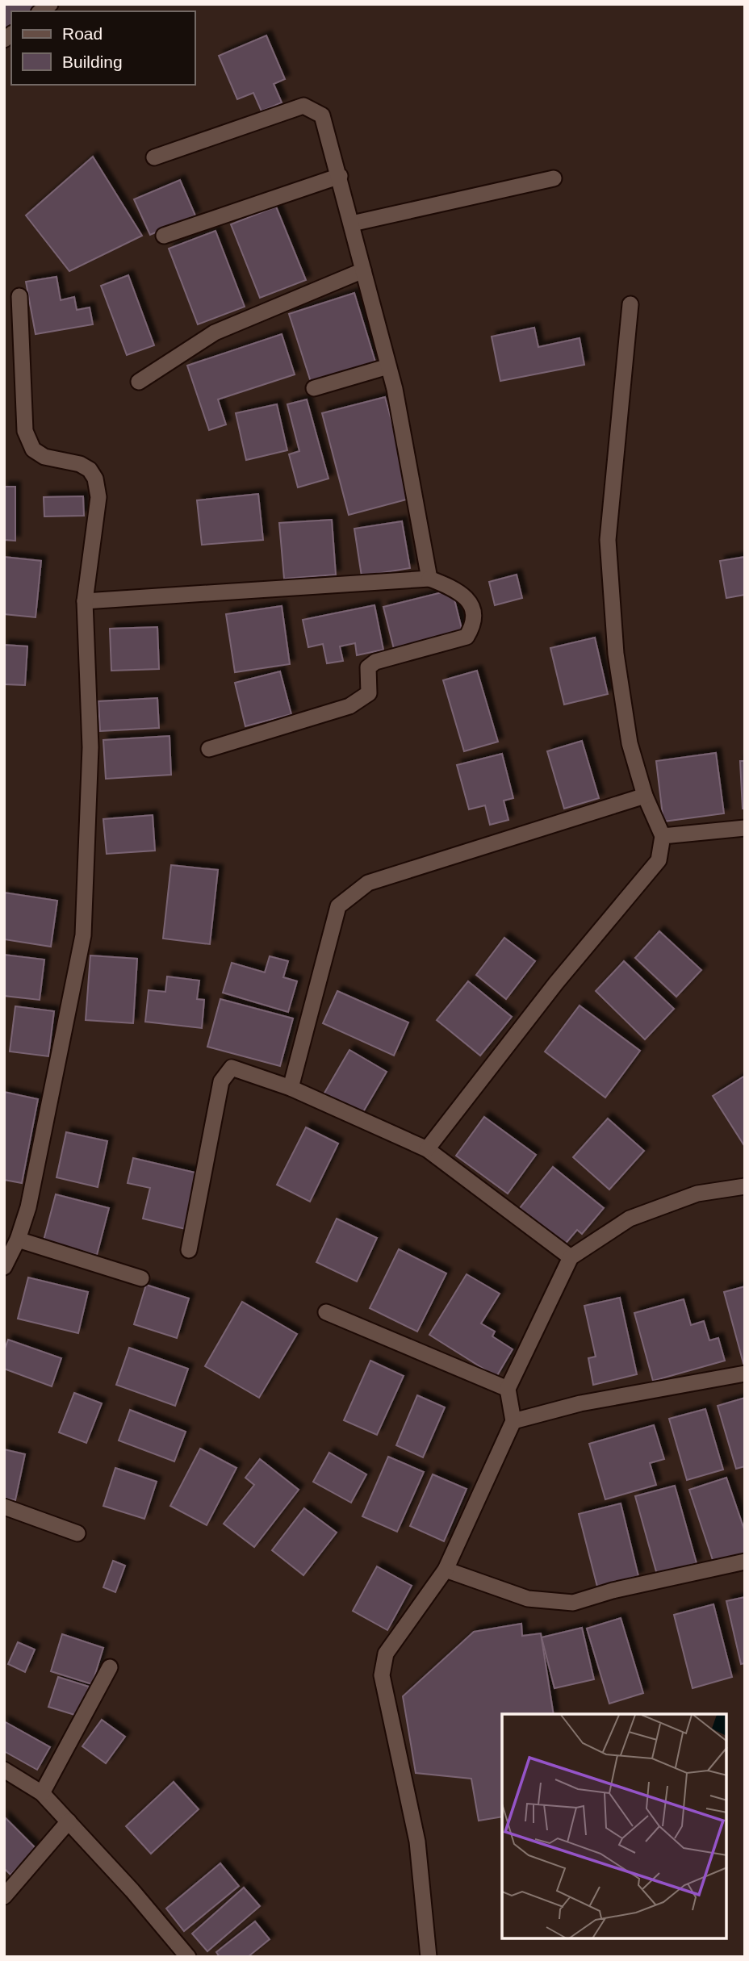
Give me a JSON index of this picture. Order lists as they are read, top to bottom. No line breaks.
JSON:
{"legend":["Road","Building"]}
